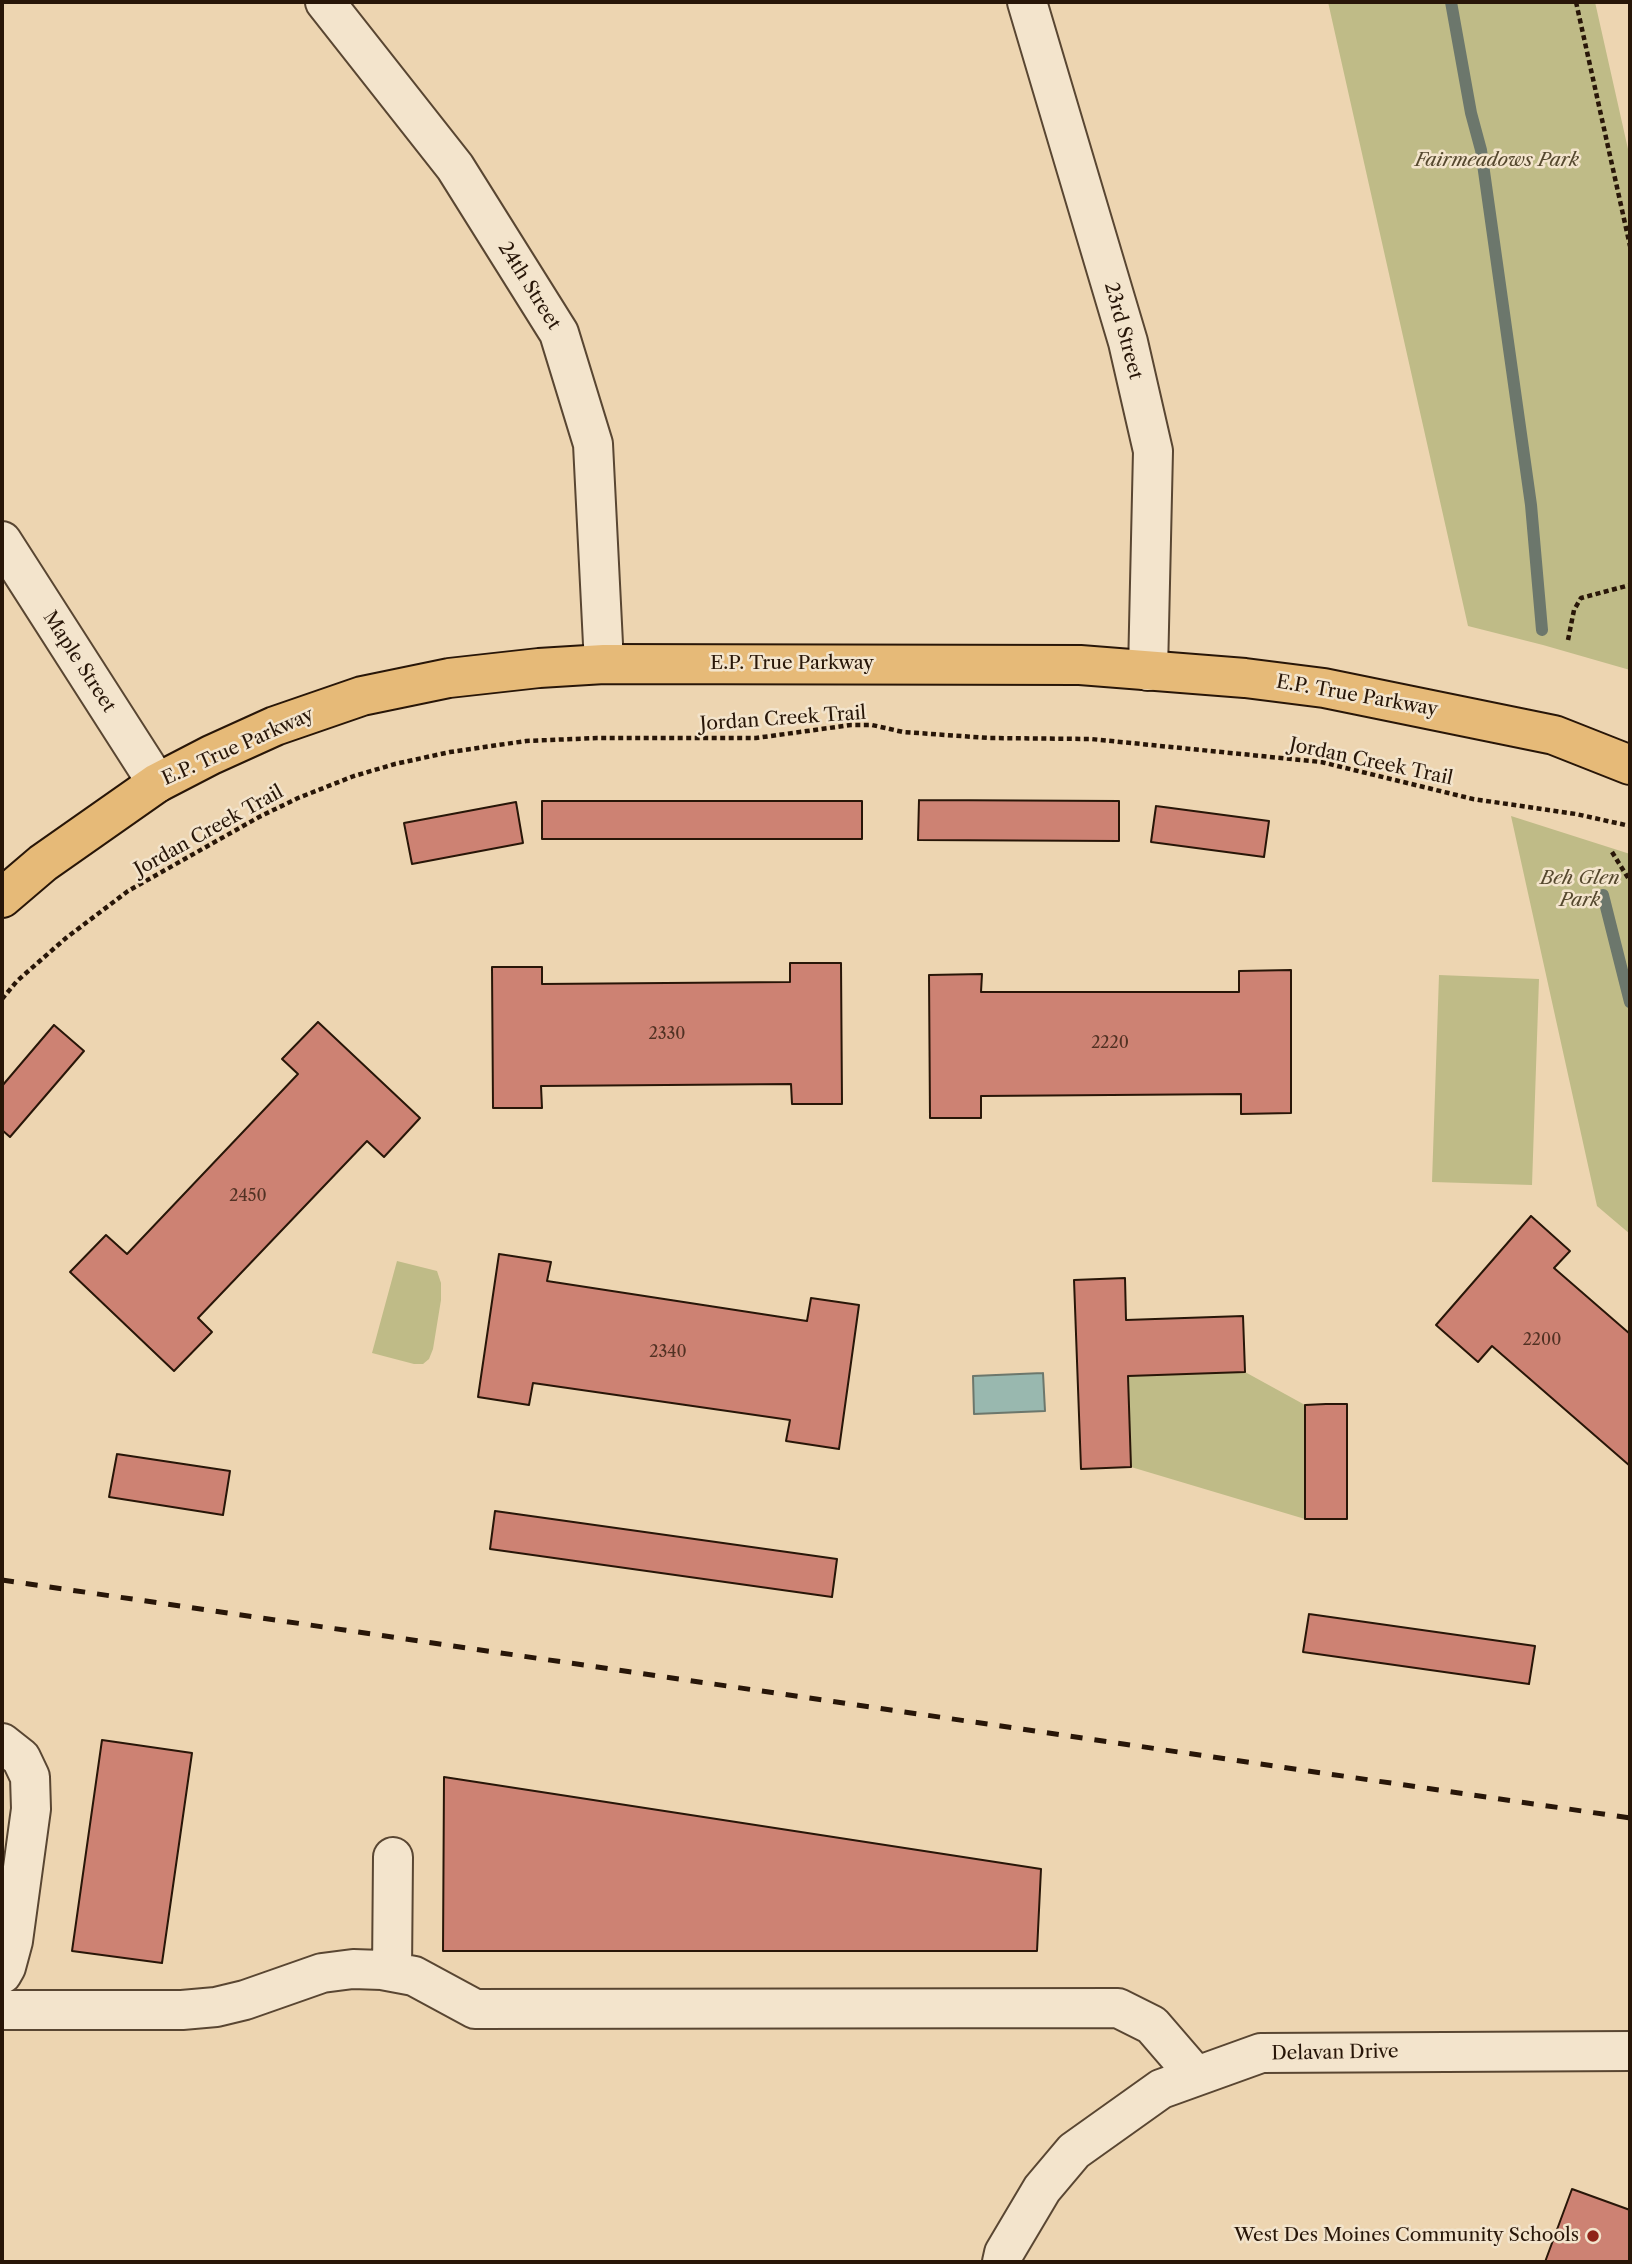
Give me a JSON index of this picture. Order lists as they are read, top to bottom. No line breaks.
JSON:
{"streets":{"main road":["E.P. True Parkway"],"street":["24th Street","23rd Street","Maple Street","Delavan Drive"],"path":["Jordan Creek Trail"]},"crossings":[["24th Street","E.P. True Parkway"],["23rd Street","E.P. True Parkway"],["Maple Street","E.P. True Parkway"]],"parks":["Fairmeadows Park","Beh Glen Park"],"places":["West Des Moines Community Schools"],"house_numbers":["2330","2220","2450","2200","2340"]}
